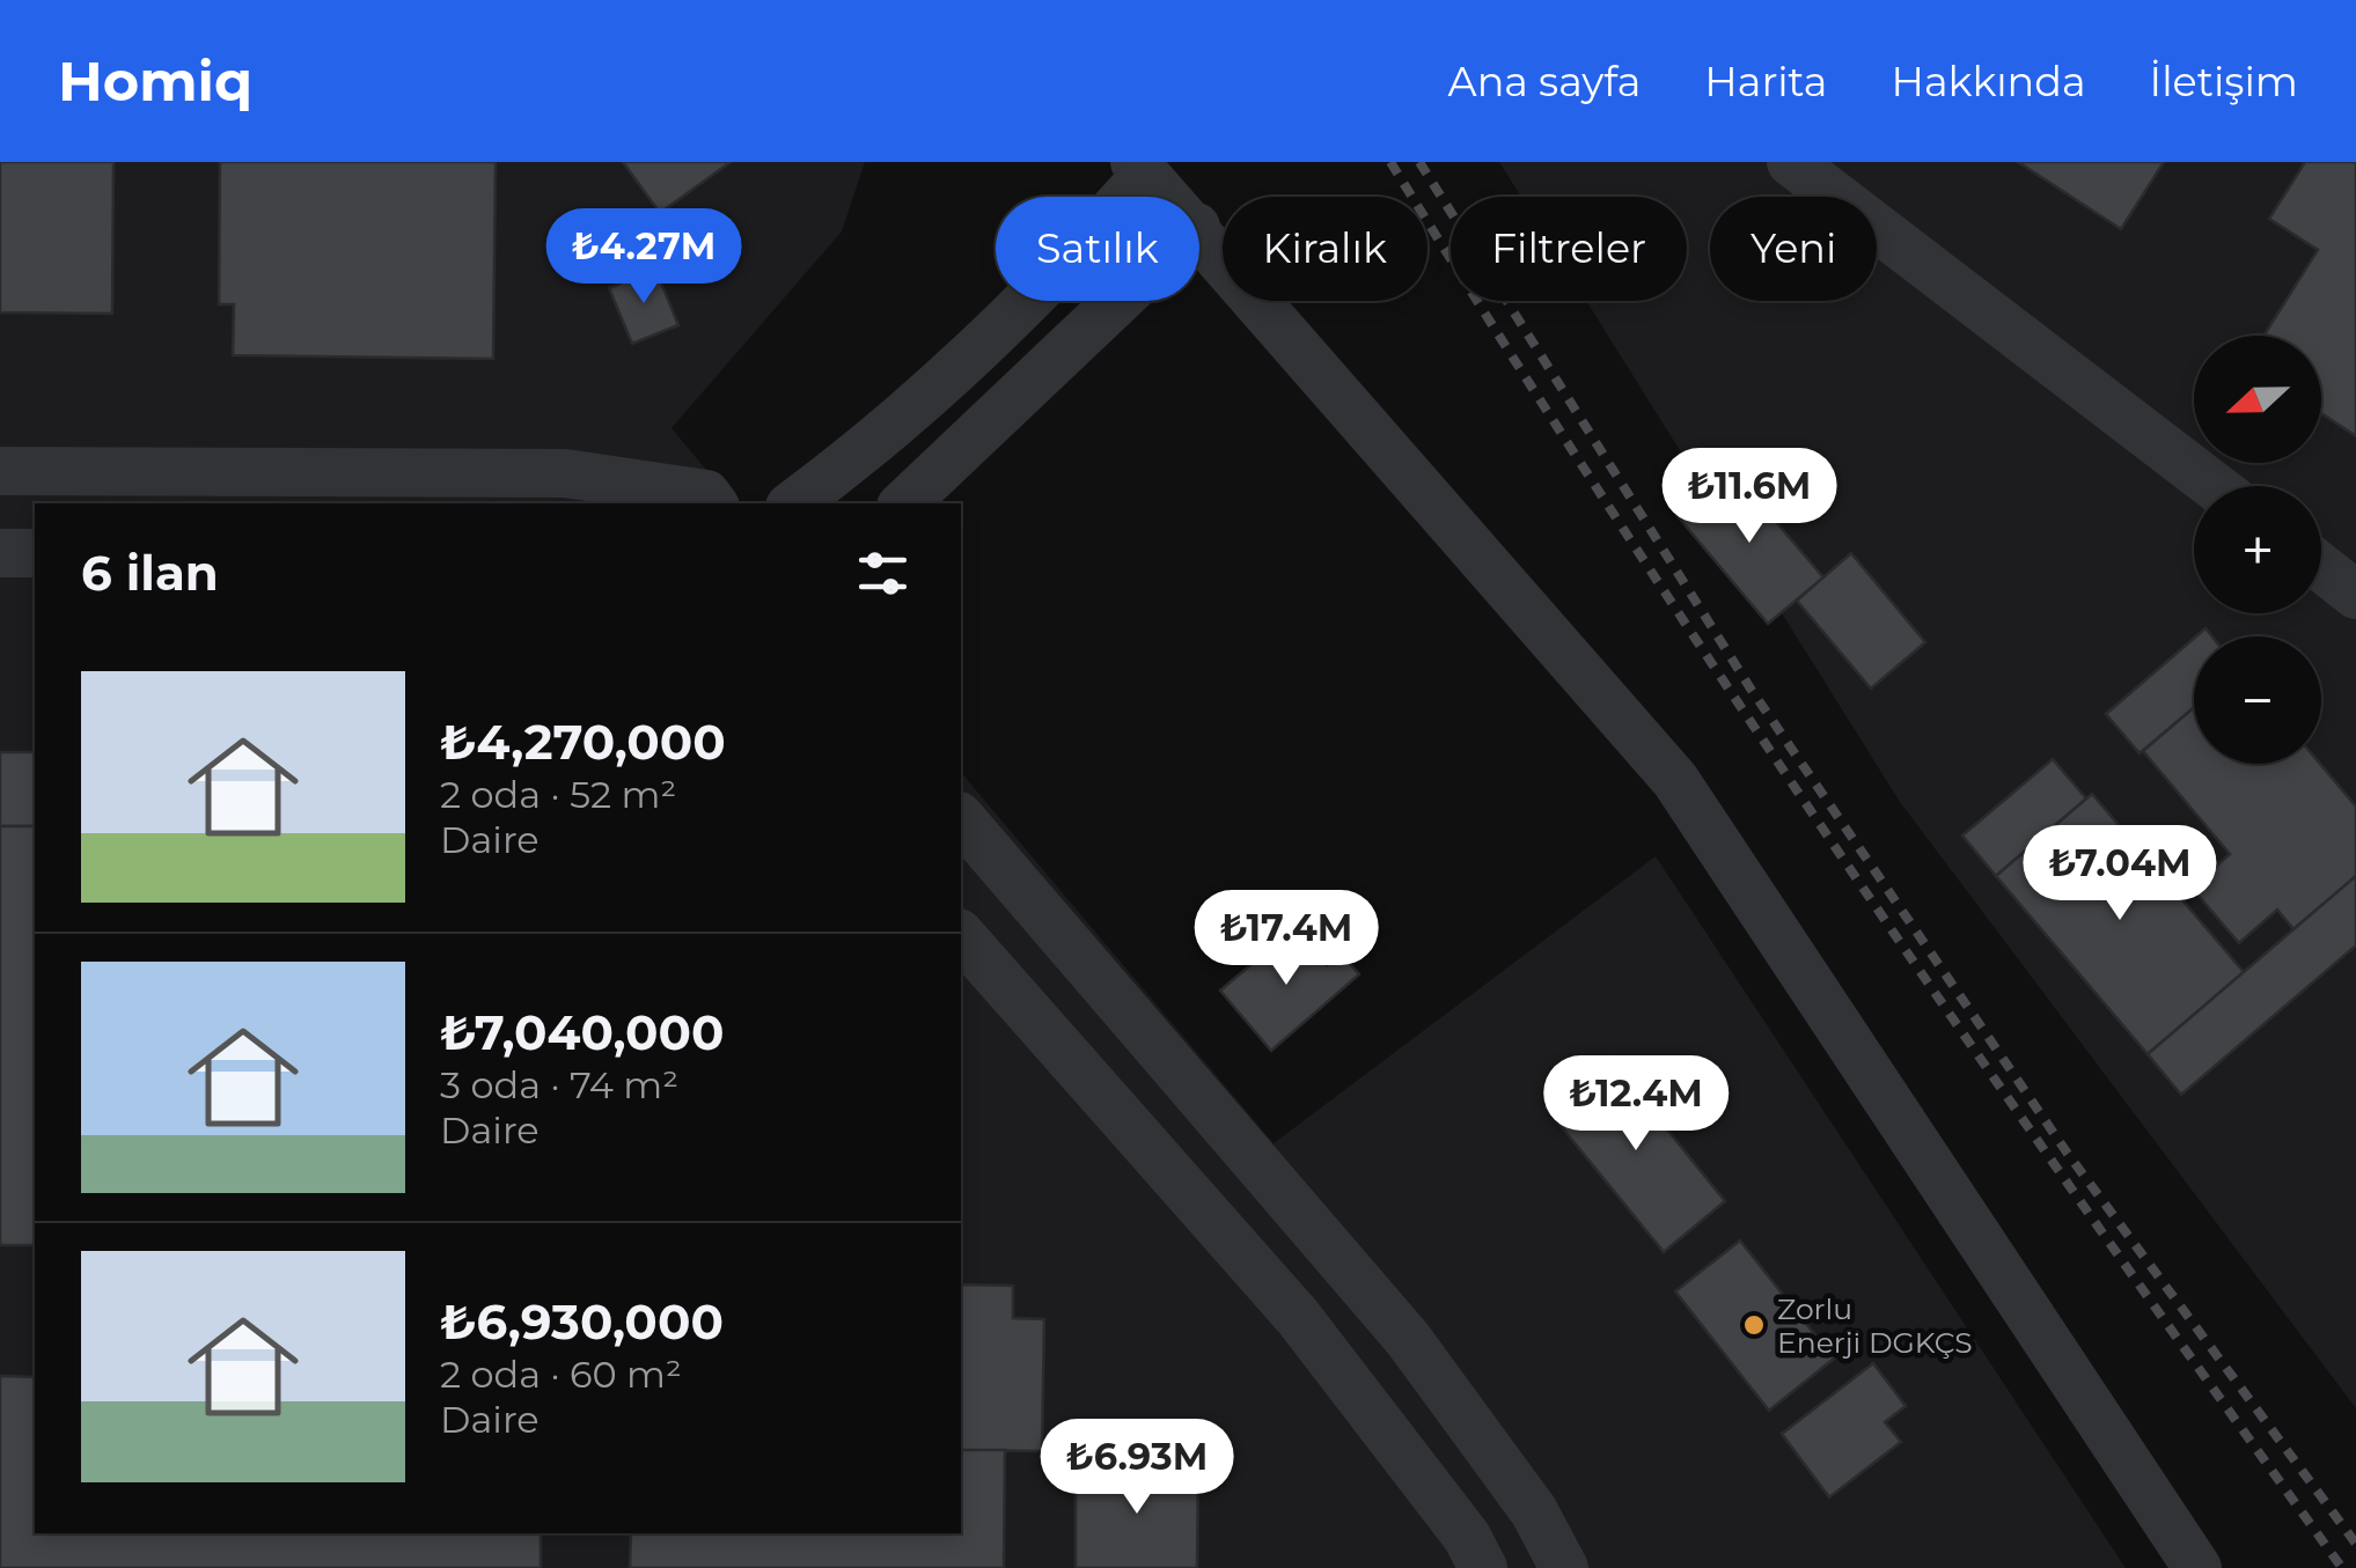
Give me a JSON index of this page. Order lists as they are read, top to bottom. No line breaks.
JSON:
{"places":["Zorlu Enerji DGKÇS"],"north":"left","page":{"header":"Homiq","nav":["Ana sayfa","Harita","Hakkında","İletişim"],"chip":["Satılık","Kiralık","Filtreler","Yeni"],"price":["₺4.27M","₺11.6M","₺7.04M","₺17.4M","₺12.4M","₺6.93M"],"map_buttons":["+","−"],"heading":"6 ilan","list":[{"name":"₺4,270,000","note":"2 oda · 52 m² · Daire"},{"name":"₺7,040,000","note":"3 oda · 74 m² · Daire"},{"name":"₺6,930,000","note":"2 oda · 60 m² · Daire"}]}}
